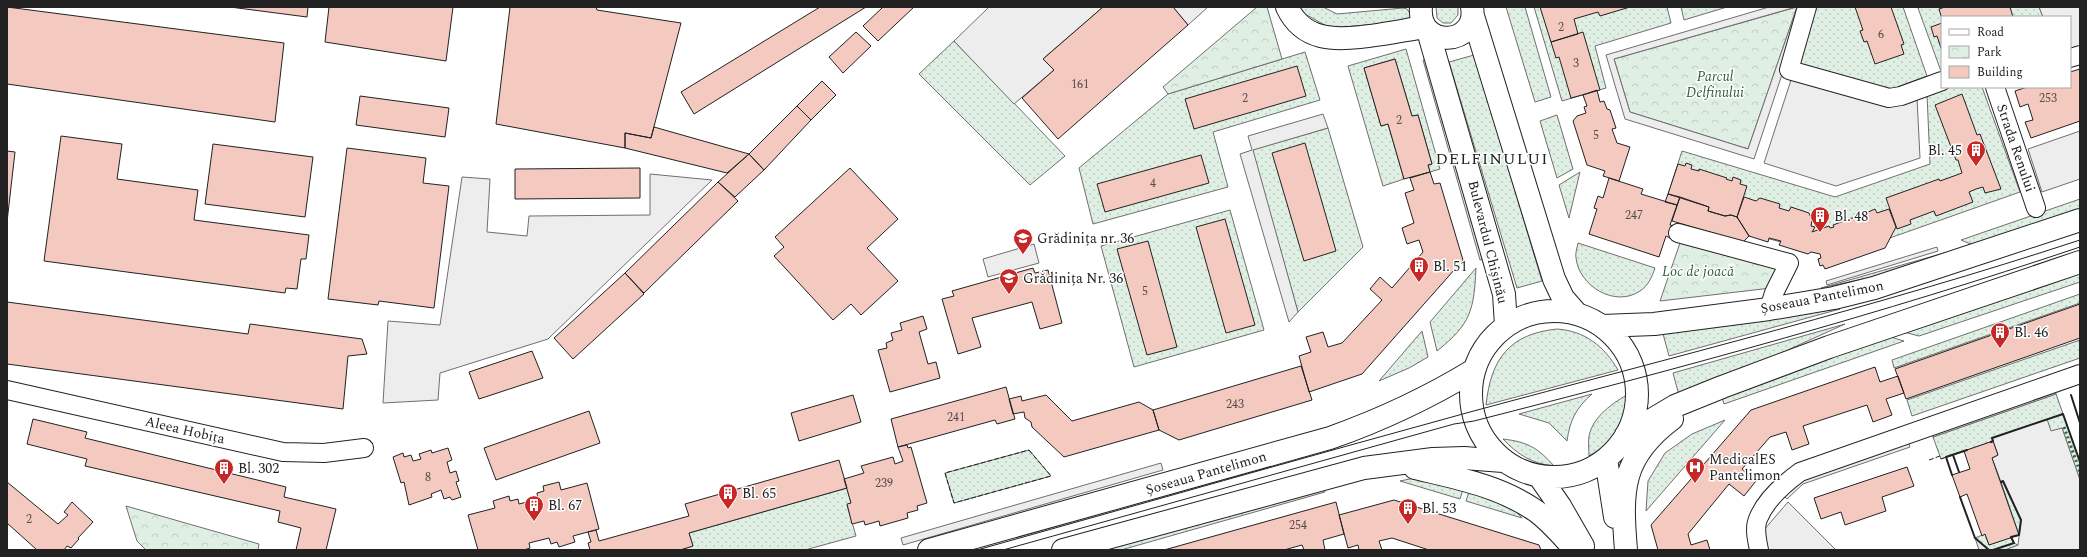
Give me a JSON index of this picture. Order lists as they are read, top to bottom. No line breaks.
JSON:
{"streets":{"main road":["Bulevardul Chișinău","Șoseaua Pantelimon"],"street":["Strada Renului","Aleea Hobița"]},"districts":["DELFINULUI"],"parks":["Parcul Delfinului","Loc de joacă"],"places":{"building":["Bl. 45","Bl. 48","Bl. 51","Bl. 46","Bl. 302","Bl. 65","Bl. 67","Bl. 53"],"school or university":["Grădinița nr. 36","Grădinița Nr. 36"],"hospital":["MedicalES Pantelimon"]},"house_numbers":["2","6","3","161","2","253","2","5","4","247","5","243","241","8","239","2","254"],"legend":["Road","Park","Building"]}
